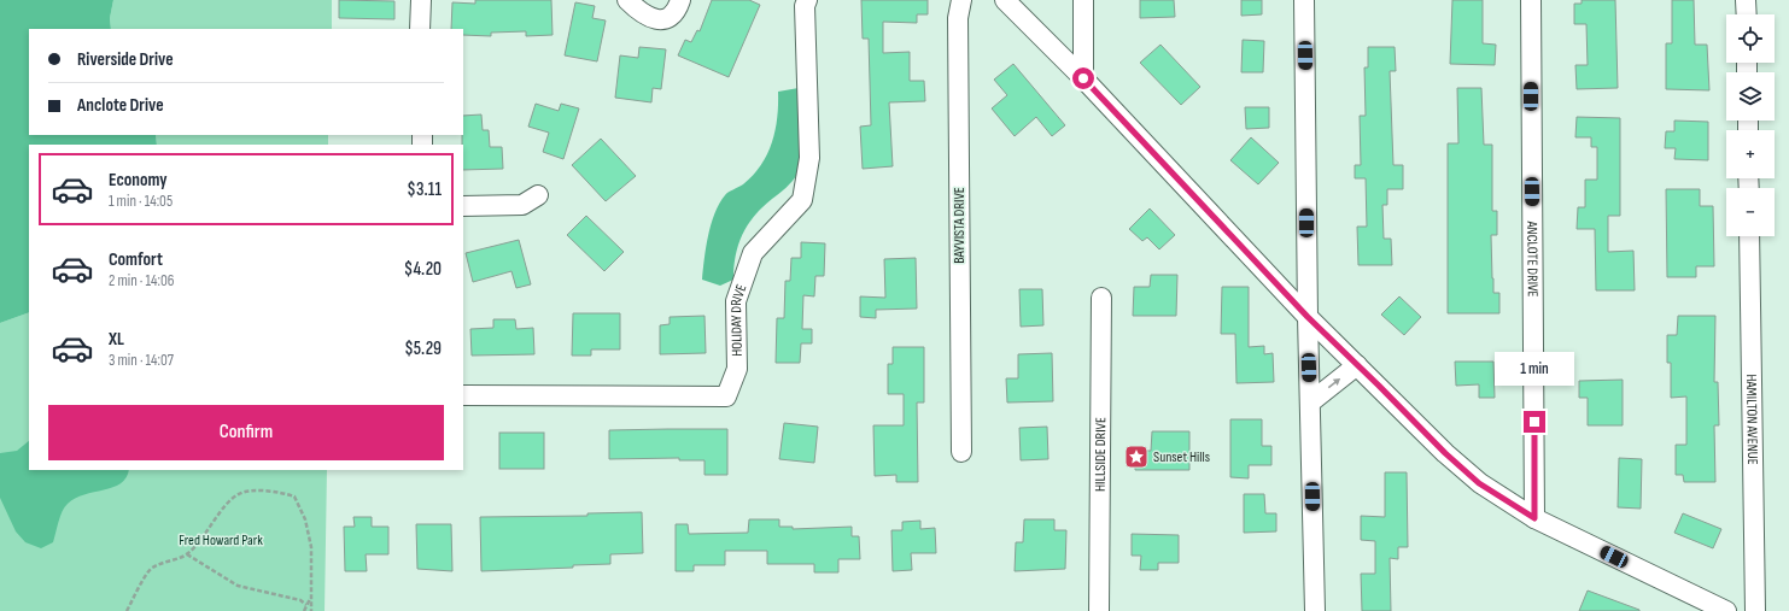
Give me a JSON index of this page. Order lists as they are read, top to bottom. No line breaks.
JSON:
{"streets":{"street":["BAYVISTA DRIVE","ANCLOTE DRIVE","HOLIDAY DRIVE","HAMILTON AVENUE","HILLSIDE DRIVE"]},"parks":["Fred Howard Park"],"places":{"place":["Sunset Hills"]},"page":{"map_buttons":["+","−"],"banner":["Riverside Drive","Anclote Drive"],"list":[{"name":"Economy","note":"1 min · 14:05","value":"$3.11"},{"name":"Comfort","note":"2 min · 14:06","value":"$4.20"},{"name":"XL","note":"3 min · 14:07","value":"$5.29"}],"bubble":"1 min","buttons":"Confirm"}}
